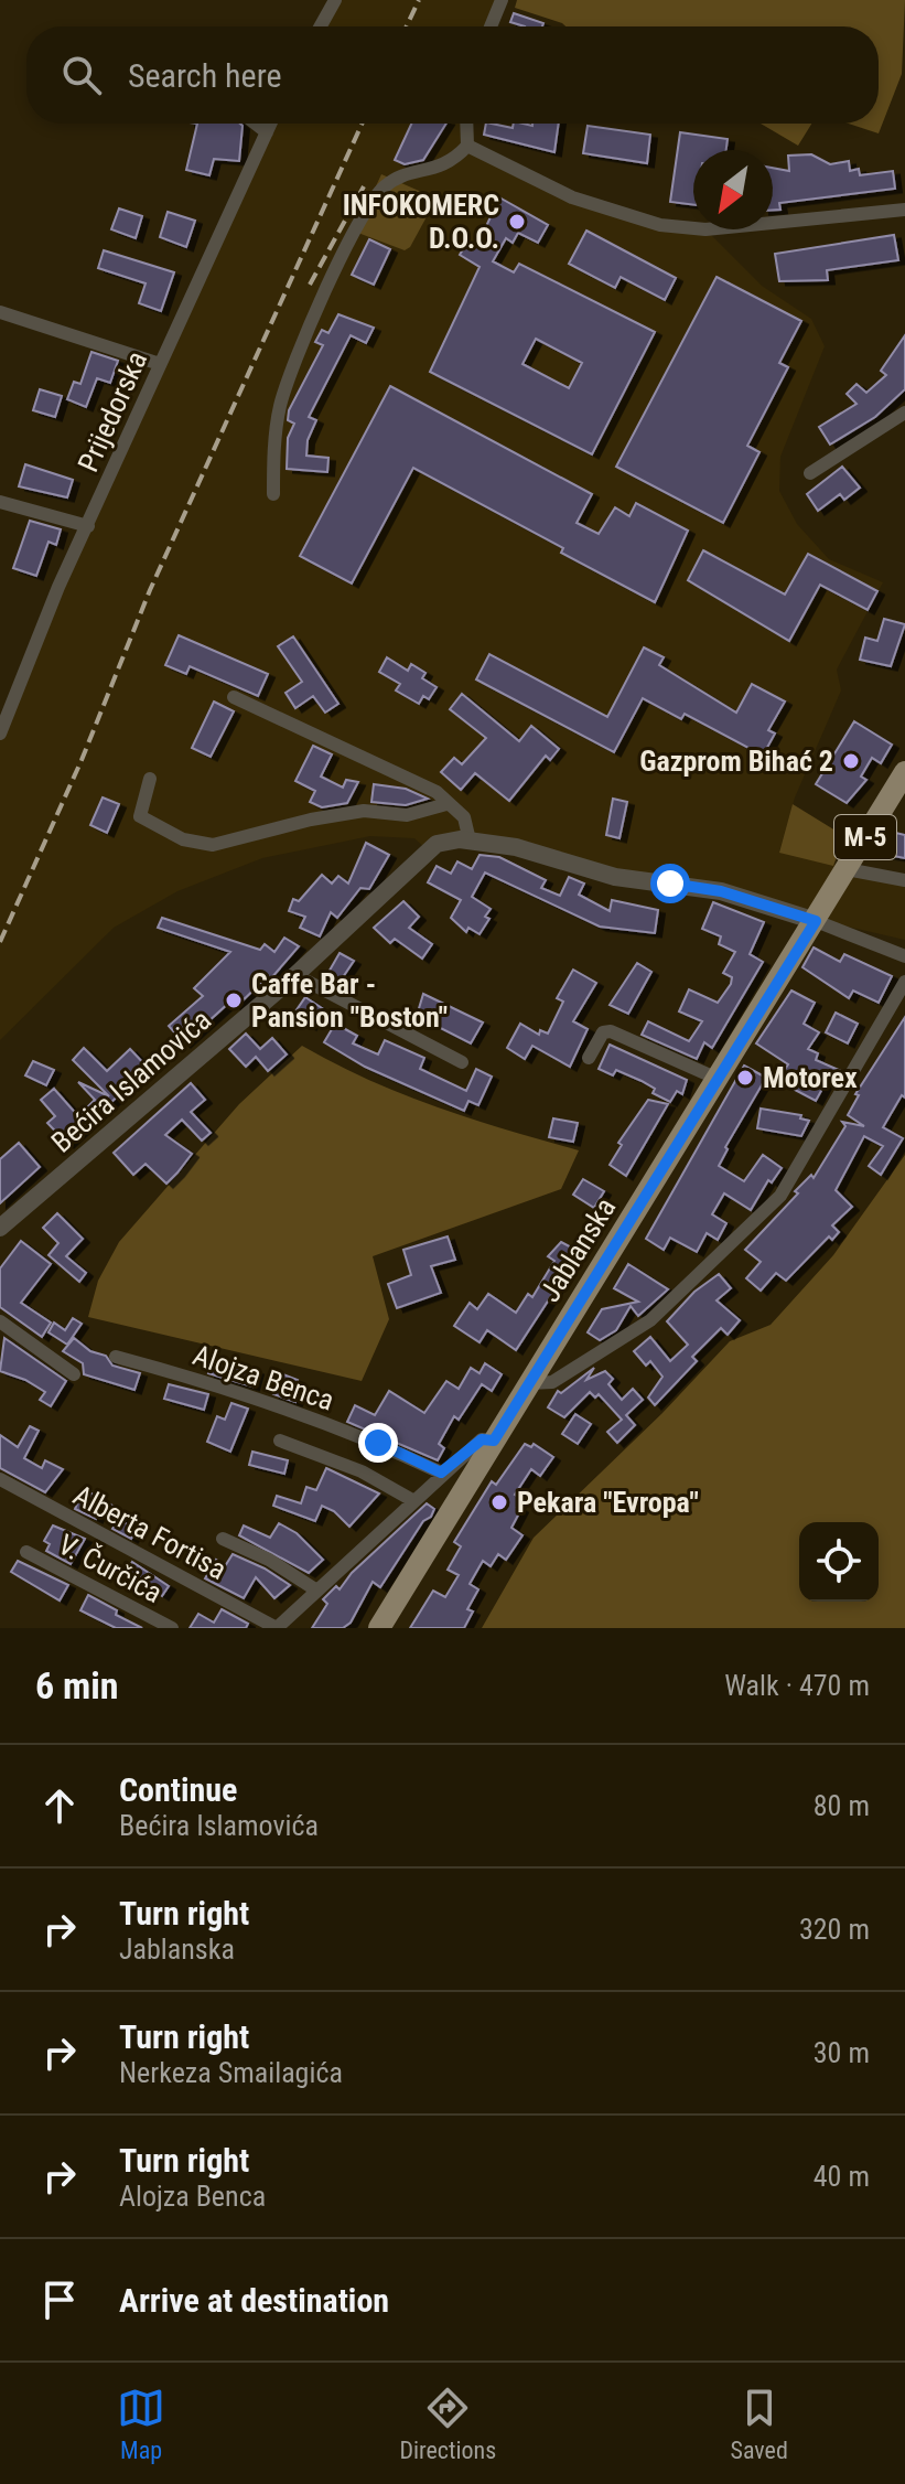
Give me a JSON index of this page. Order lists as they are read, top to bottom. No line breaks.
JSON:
{"streets":{"main road":["M-5","Jablanska"],"street":["Prijedorska","Bećira Islamovića","Alojza Benca","Alberta Fortisa","V. Čurčića"]},"crossings":[["M-5","Bećira Islamovića"],["M-5","Jablanska"],["Bećira Islamovića","Jablanska"]],"places":["INFOKOMERC D.O.O.","Gazprom Bihać 2","Caffe Bar - Pansion \"Boston\"","Motorex","Pekara \"Evropa\""],"north":"bottom left","page":{"search":"Search here","heading":["6 min","Walk · 470 m"],"list":[["Continue","Bećira Islamovića","80 m"],["Turn right","Jablanska","320 m"],["Turn right","Nerkeza Smailagića","30 m"],["Turn right","Alojza Benca","40 m"],"Arrive at destination"],"nav":["Map","Directions","Saved"]}}
